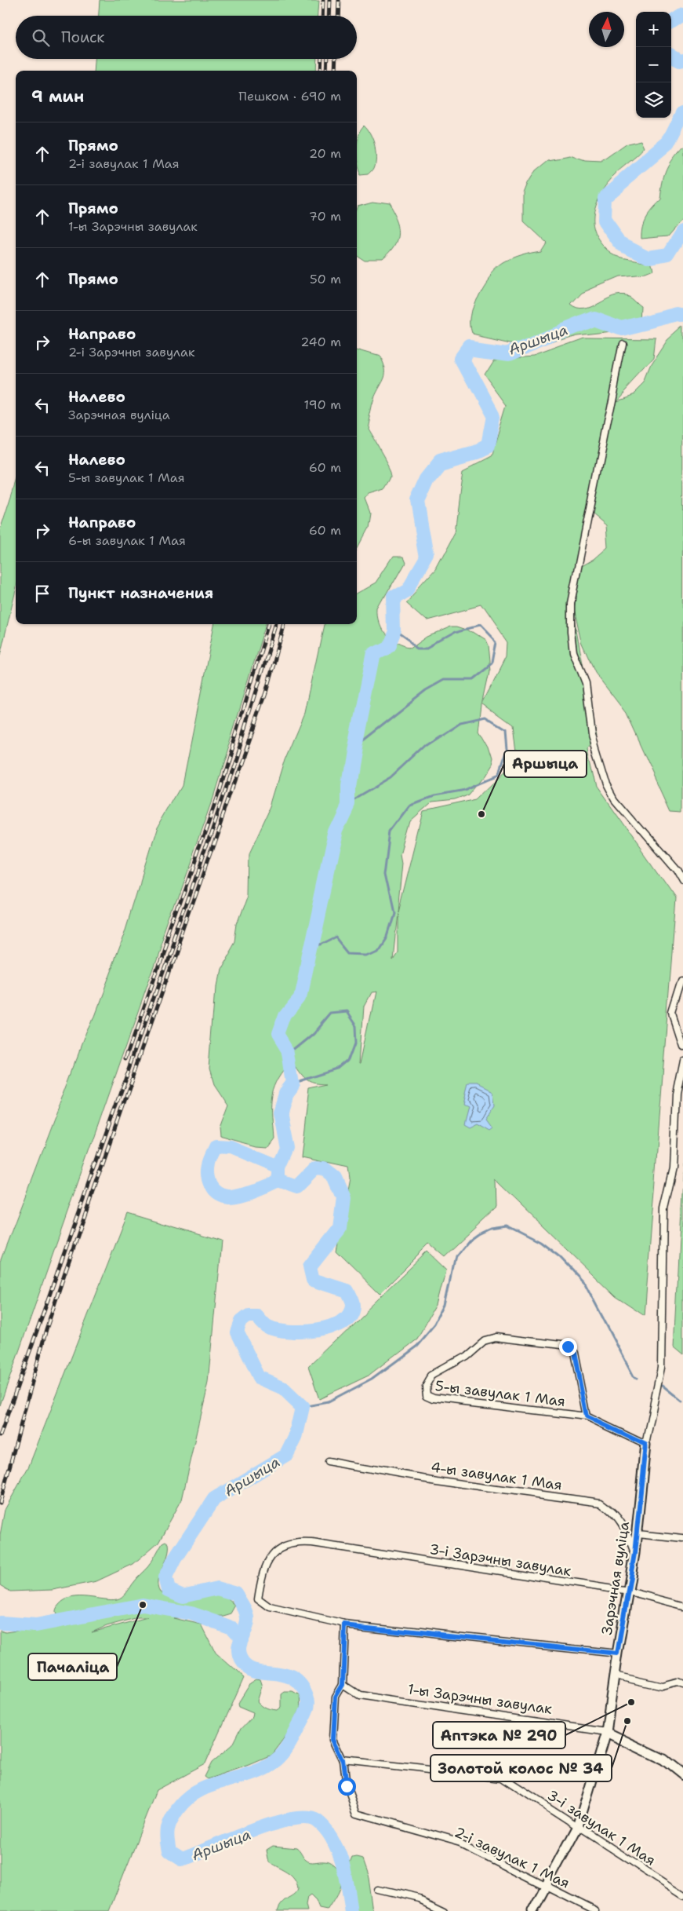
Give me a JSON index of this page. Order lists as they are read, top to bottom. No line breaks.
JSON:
{"streets":{"street":["5-ы завулак 1 Мая","4-ы завулак 1 Мая","3-і Зарэчны завулак","Зарэчная вуліца","1-ы Зарэчны завулак","3-і завулак 1 Мая","2-і завулак 1 Мая"]},"crossings":[["5-ы завулак 1 Мая","Зарэчная вуліца"],["4-ы завулак 1 Мая","Зарэчная вуліца"],["3-і Зарэчны завулак","Зарэчная вуліца"],["Зарэчная вуліца","1-ы Зарэчны завулак"],["Зарэчная вуліца","3-і завулак 1 Мая"],["Зарэчная вуліца","2-і завулак 1 Мая"],["3-і завулак 1 Мая","2-і завулак 1 Мая"]],"water":["Аршыца"],"places":["Аршыца","Пачаліца","Аптэка № 290","Золотой колос № 34"],"north":"top","page":{"map_buttons":["+","−"],"search":"Поиск","heading":["9 мин","Пешком · 690 m"],"list":[["Прямо","2-і завулак 1 Мая","20 m"],["Прямо","1-ы Зарэчны завулак","70 m"],["Прямо","50 m"],["Направо","2-і Зарэчны завулак","240 m"],["Налево","Зарэчная вуліца","190 m"],["Налево","5-ы завулак 1 Мая","60 m"],["Направо","6-ы завулак 1 Мая","60 m"],"Пункт назначения"]}}
